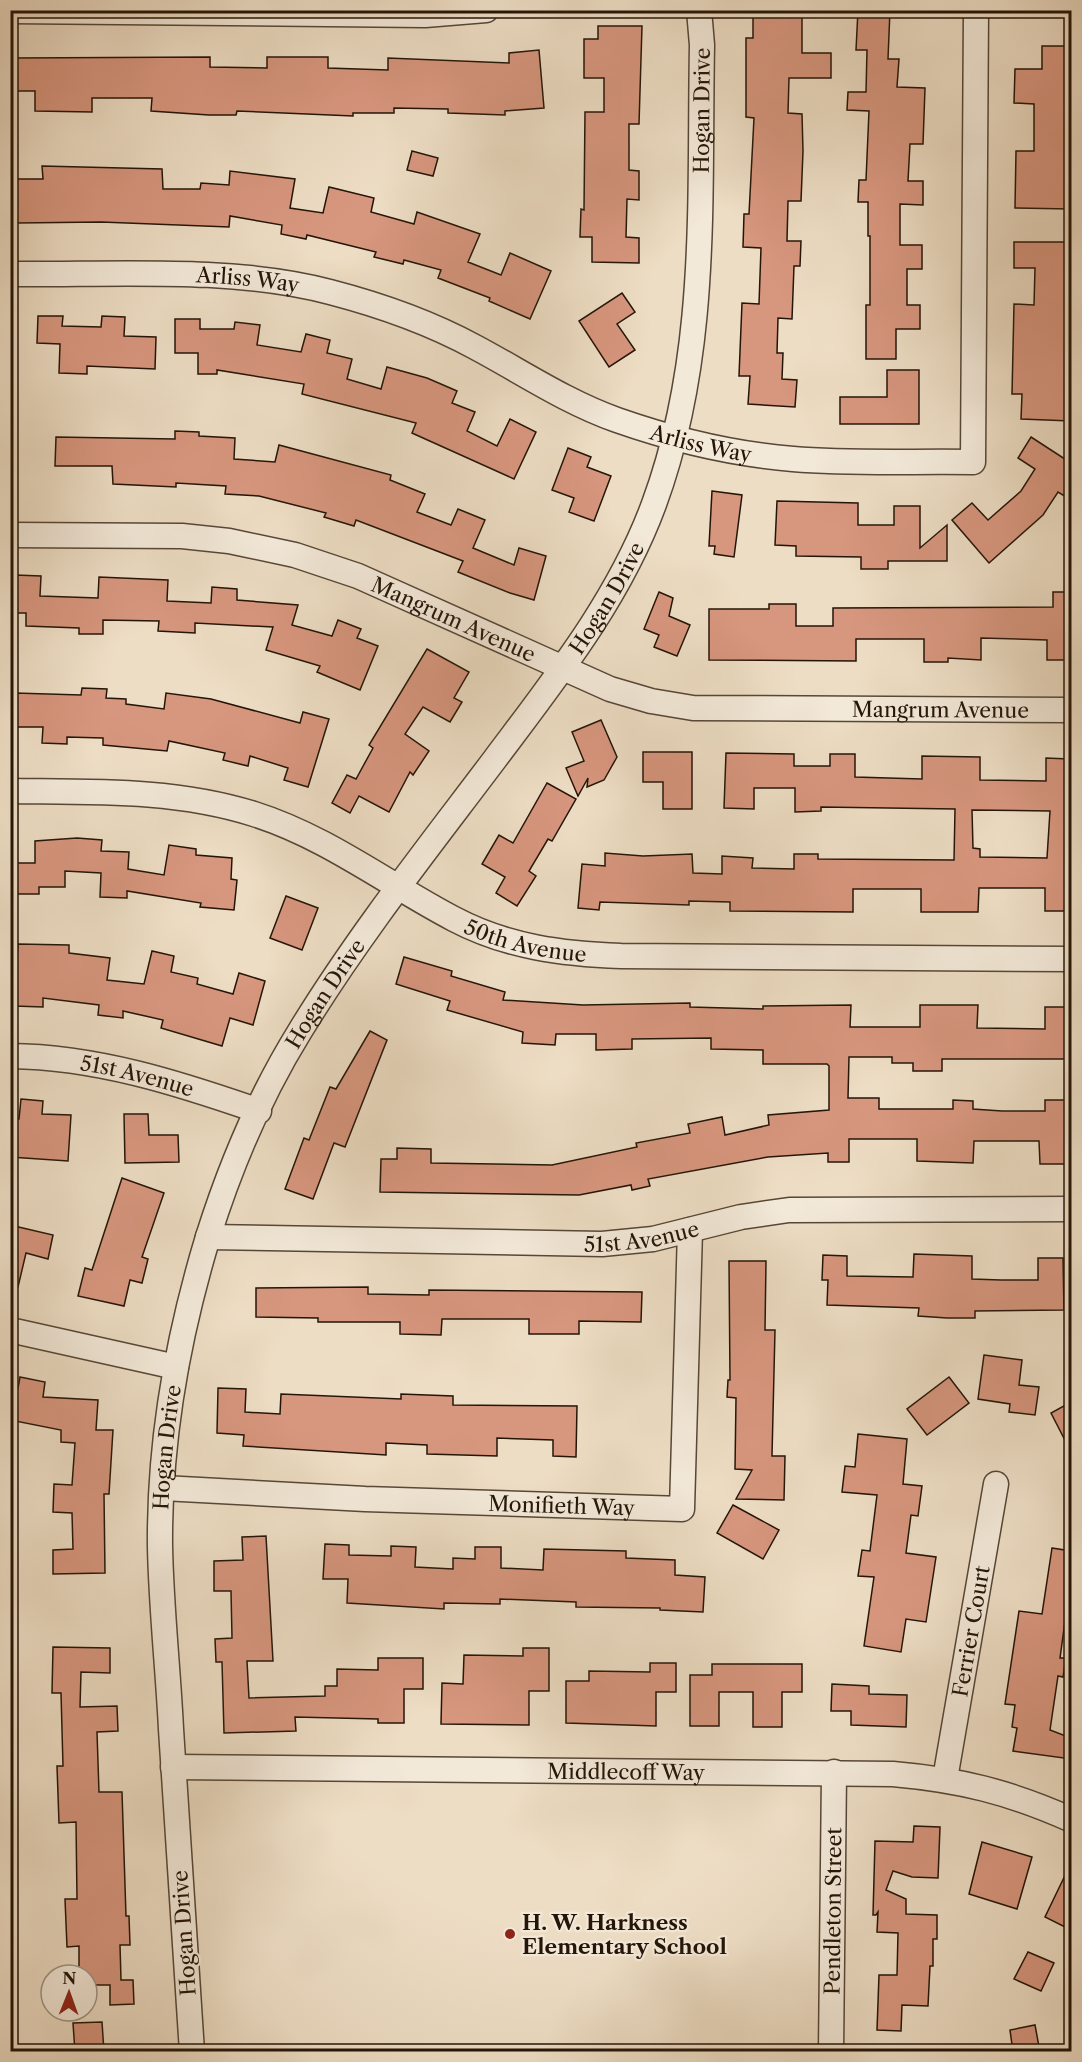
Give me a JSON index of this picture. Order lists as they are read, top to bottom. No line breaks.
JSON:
{"streets":{"street":["Hogan Drive","Arliss Way","Mangrum Avenue","50th Avenue","51st Avenue","Monifieth Way","Ferrier Court","Middlecoff Way","Pendleton Street"]},"crossings":[["Hogan Drive","Arliss Way"],["Hogan Drive","Mangrum Avenue"],["Hogan Drive","50th Avenue"],["Hogan Drive","51st Avenue"],["Hogan Drive","Monifieth Way"],["Hogan Drive","Middlecoff Way"],["51st Avenue","Monifieth Way"],["Ferrier Court","Middlecoff Way"],["Middlecoff Way","Pendleton Street"]],"places":["H. W. Harkness Elementary School"],"north":"top"}
